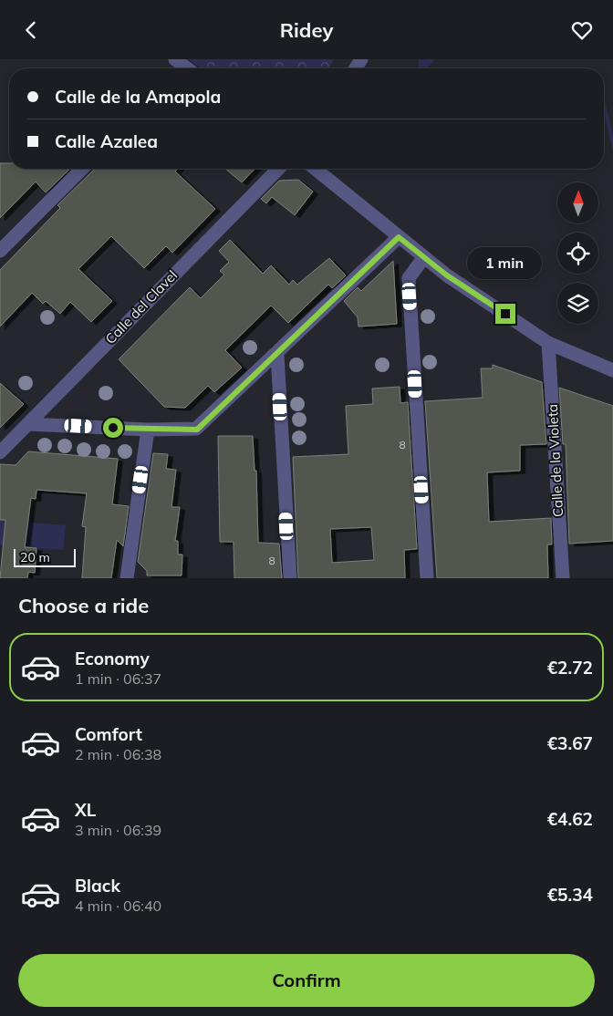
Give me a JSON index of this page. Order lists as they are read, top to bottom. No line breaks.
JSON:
{"streets":{"street":["Calle del Clavel","Calle de la Violeta"]},"house_numbers":["8","8"],"scale_bar":"20 m","north":"top","page":{"header":"Ridey","banner":["Calle de la Amapola","Calle Azalea"],"bubble":"1 min","scale":"20 m","heading":"Choose a ride","list":[{"name":"Economy","note":"1 min · 06:37","value":"€2.72"},{"name":"Comfort","note":"2 min · 06:38","value":"€3.67"},{"name":"XL","note":"3 min · 06:39","value":"€4.62"},{"name":"Black","note":"4 min · 06:40","value":"€5.34"}],"buttons":"Confirm"}}
